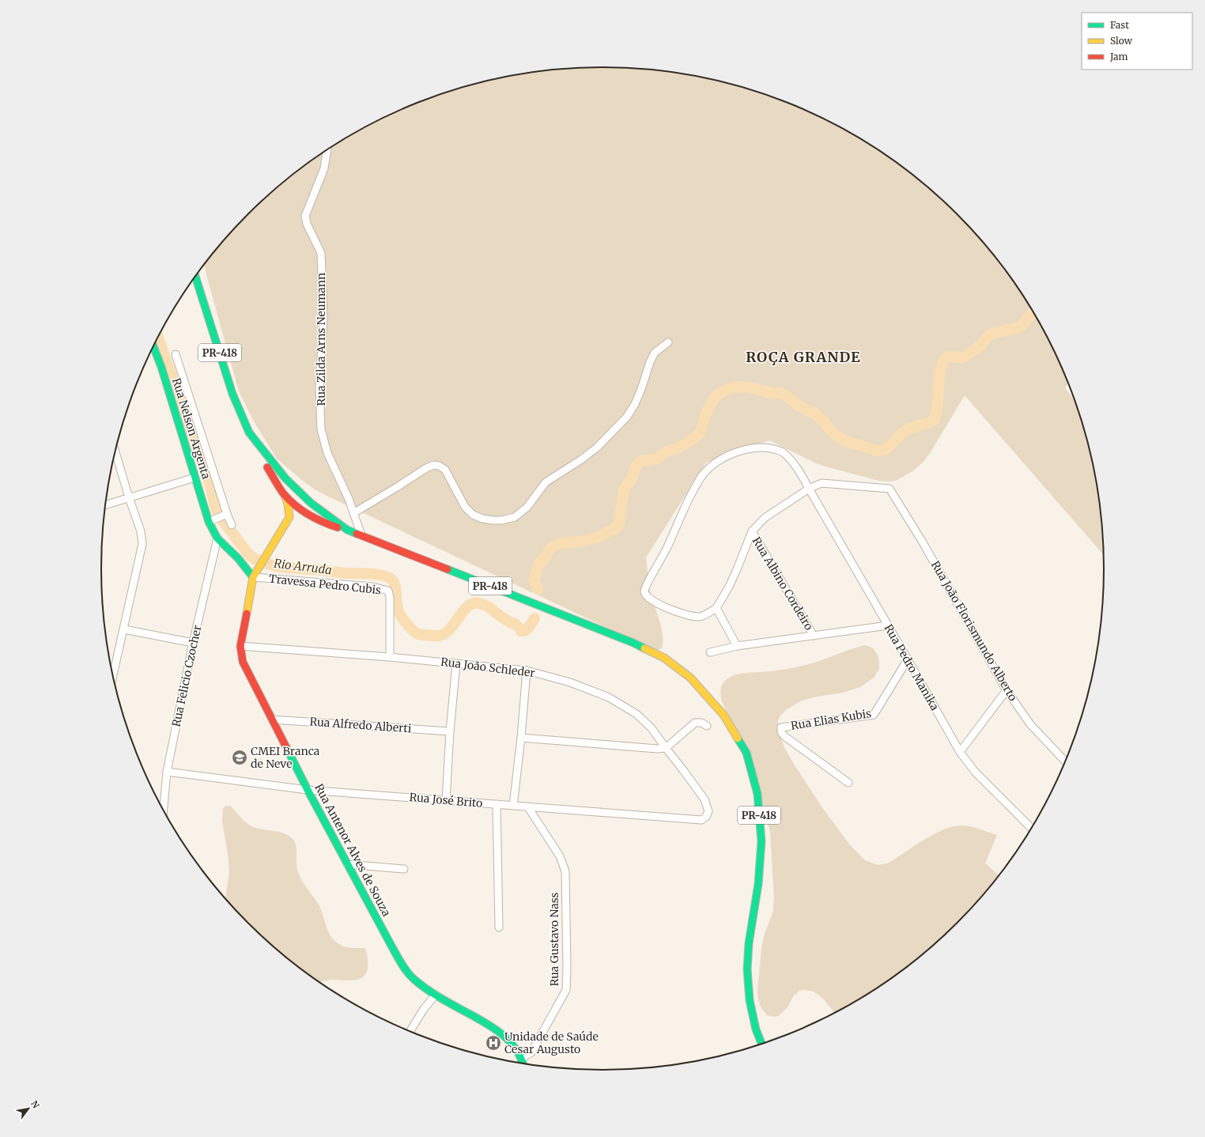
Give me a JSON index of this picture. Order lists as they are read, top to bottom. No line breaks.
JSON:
{"streets":{"main road":["PR-418","Rua Nelson Argenta","Rua Antenor Alves de Souza"],"street":["Rua Zilda Arns Neumann","Rua Albino Cordeiro","Travessa Pedro Cubis","Rua João Florismundo Alberto","Rua João Schleder","Rua Pedro Manika","Rua Felicio Czocher","Rua Elias Kubis","Rua Alfredo Alberti","Rua José Brito","Rua Gustavo Nass"]},"crossings":[["Rua Zilda Arns Neumann","PR-418"],["Rua Nelson Argenta","Travessa Pedro Cubis"],["Rua Nelson Argenta","Rua Felicio Czocher"],["Rua Nelson Argenta","Rua Antenor Alves de Souza"],["Travessa Pedro Cubis","Rua João Schleder"],["Travessa Pedro Cubis","Rua Antenor Alves de Souza"],["Rua João Florismundo Alberto","Rua Pedro Manika"],["Rua João Schleder","Rua José Brito"],["Rua João Schleder","Rua Antenor Alves de Souza"],["Rua Pedro Manika","Rua Elias Kubis"],["Rua Felicio Czocher","Rua José Brito"],["Rua Alfredo Alberti","Rua Antenor Alves de Souza"],["Rua José Brito","Rua Antenor Alves de Souza"],["Rua José Brito","Rua Gustavo Nass"],["Rua Antenor Alves de Souza","Rua Gustavo Nass"]],"districts":["ROÇA GRANDE"],"water":["Rio Arruda"],"places":{"school or university":["CMEI Branca de Neve"],"hospital":["Unidade de Saúde Cesar Augusto"]},"legend":["Fast","Slow","Jam"],"north":"top right"}
